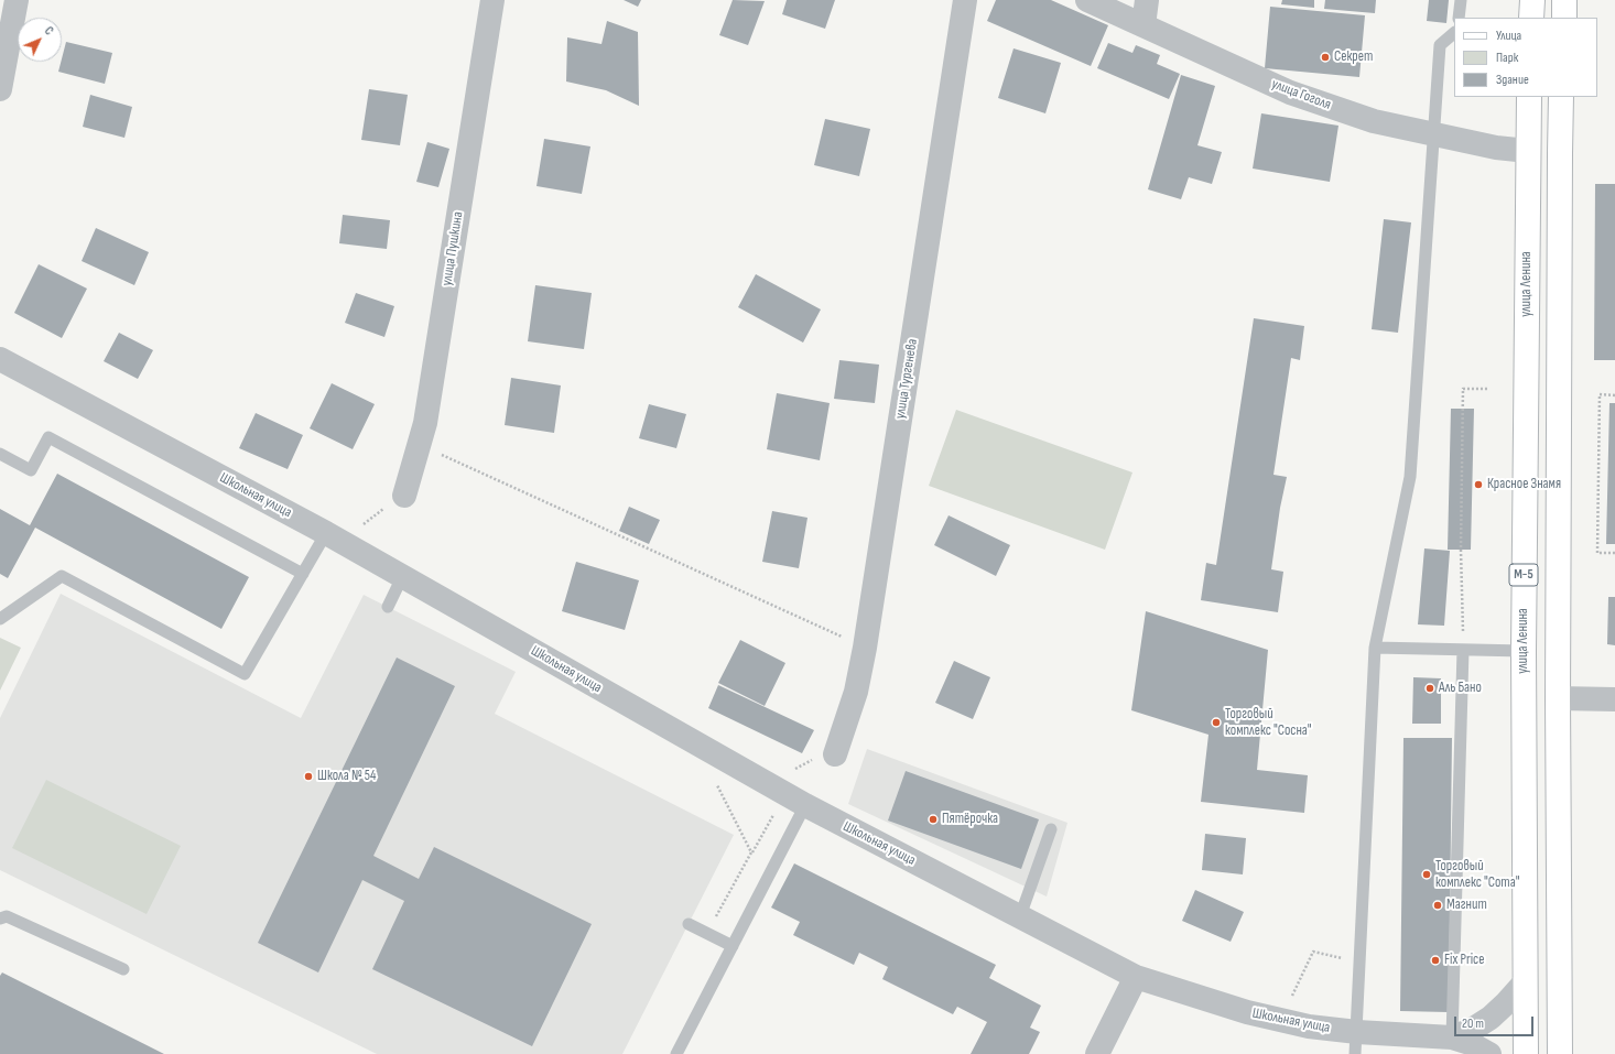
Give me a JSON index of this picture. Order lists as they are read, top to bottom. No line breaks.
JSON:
{"streets":{"main road":["улица Ленина","М-5"],"street":["улица Гоголя","улица Пушкина","улица Тургенева","Школьная улица"]},"crossings":[["улица Гоголя","улица Ленина"],["улица Ленина","Школьная улица"]],"places":["Секрет","Красное Знамя","Аль Бано","Торговый комплекс \"Сосна\"","Школа № 54","Пятёрочка","Торговый комплекс \"Сота\"","Магнит","Fix Price"],"legend":["Улица","Парк","Здание"],"scale_bar":"20 m","north":"top right"}
